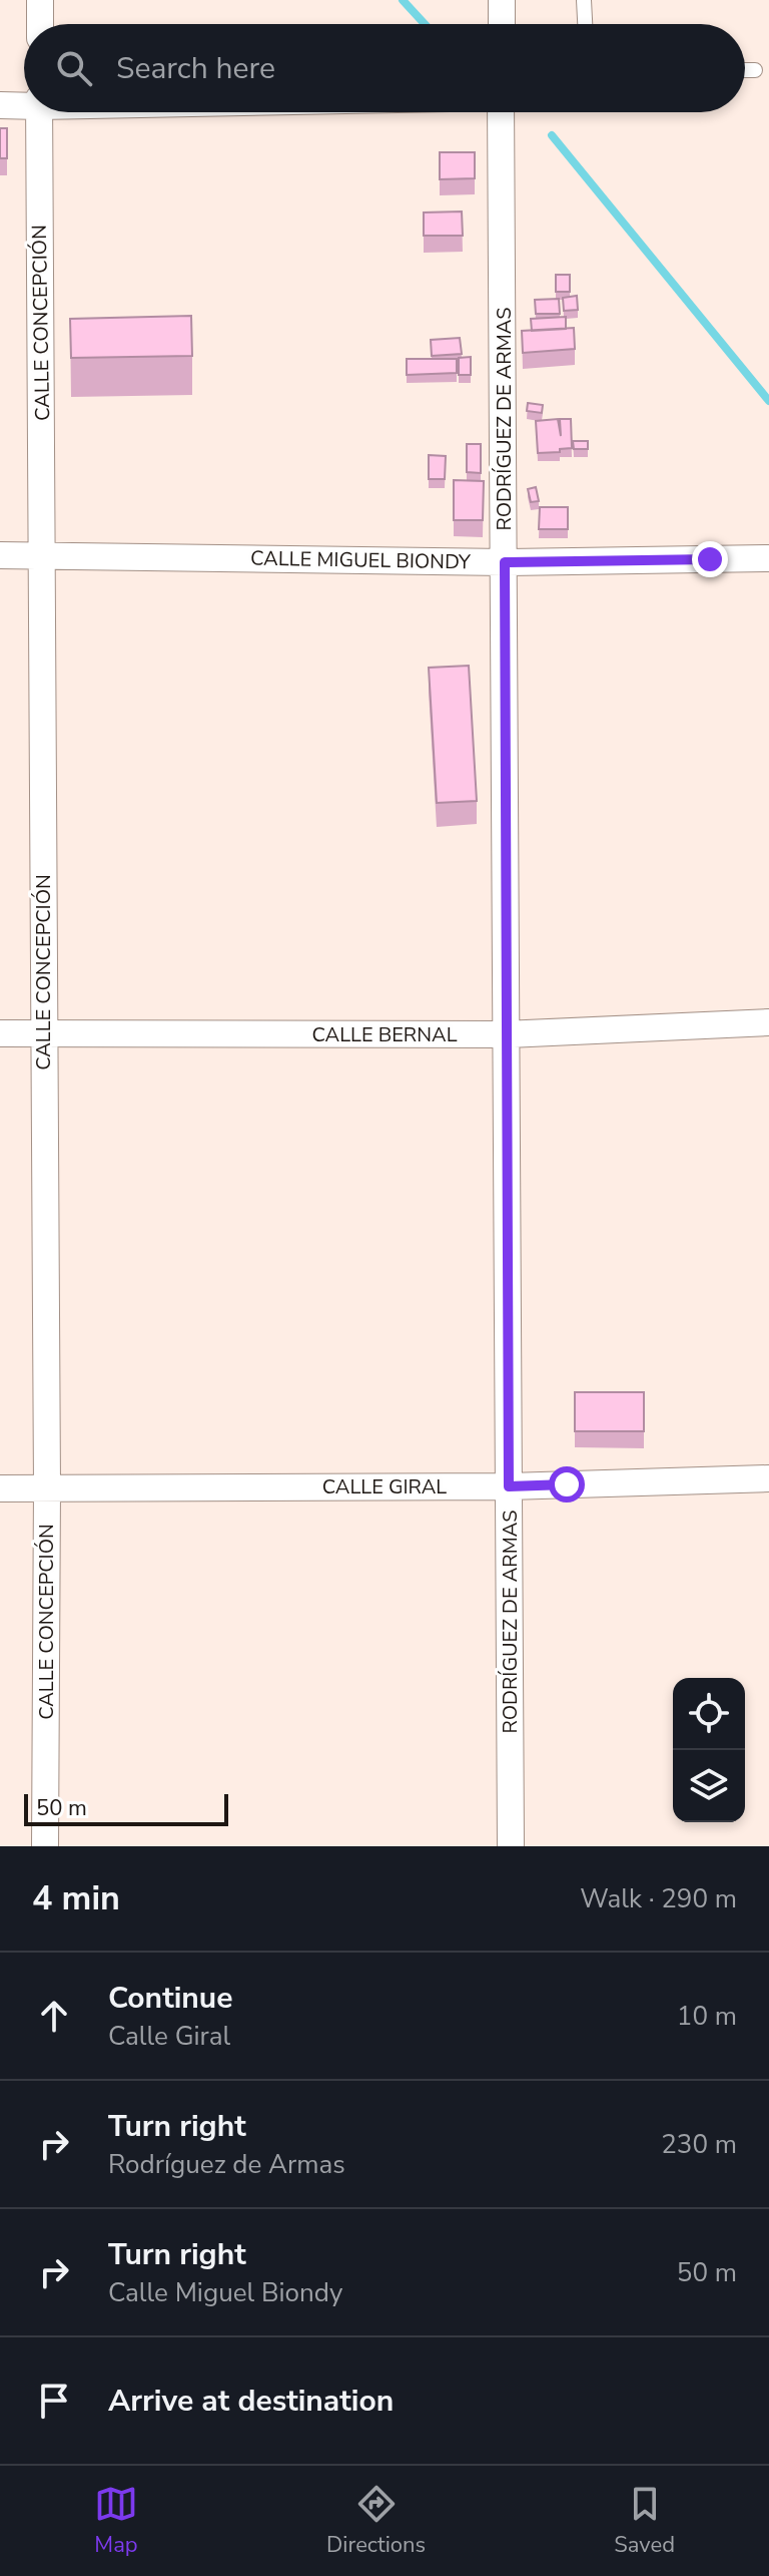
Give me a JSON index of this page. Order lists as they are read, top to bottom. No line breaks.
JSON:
{"streets":{"street":["CALLE CONCEPCIÓN","RODRÍGUEZ DE ARMAS","CALLE MIGUEL BIONDY","CALLE BERNAL","CALLE GIRAL"]},"crossings":[["CALLE CONCEPCIÓN","CALLE MIGUEL BIONDY"],["CALLE CONCEPCIÓN","CALLE BERNAL"],["CALLE CONCEPCIÓN","CALLE GIRAL"],["RODRÍGUEZ DE ARMAS","CALLE MIGUEL BIONDY"],["RODRÍGUEZ DE ARMAS","CALLE BERNAL"],["RODRÍGUEZ DE ARMAS","CALLE GIRAL"]],"scale_bar":"50 m","page":{"search":"Search here","scale":"50 m","heading":["4 min","Walk · 290 m"],"list":[["Continue","Calle Giral","10 m"],["Turn right","Rodríguez de Armas","230 m"],["Turn right","Calle Miguel Biondy","50 m"],"Arrive at destination"],"nav":["Map","Directions","Saved"]}}
